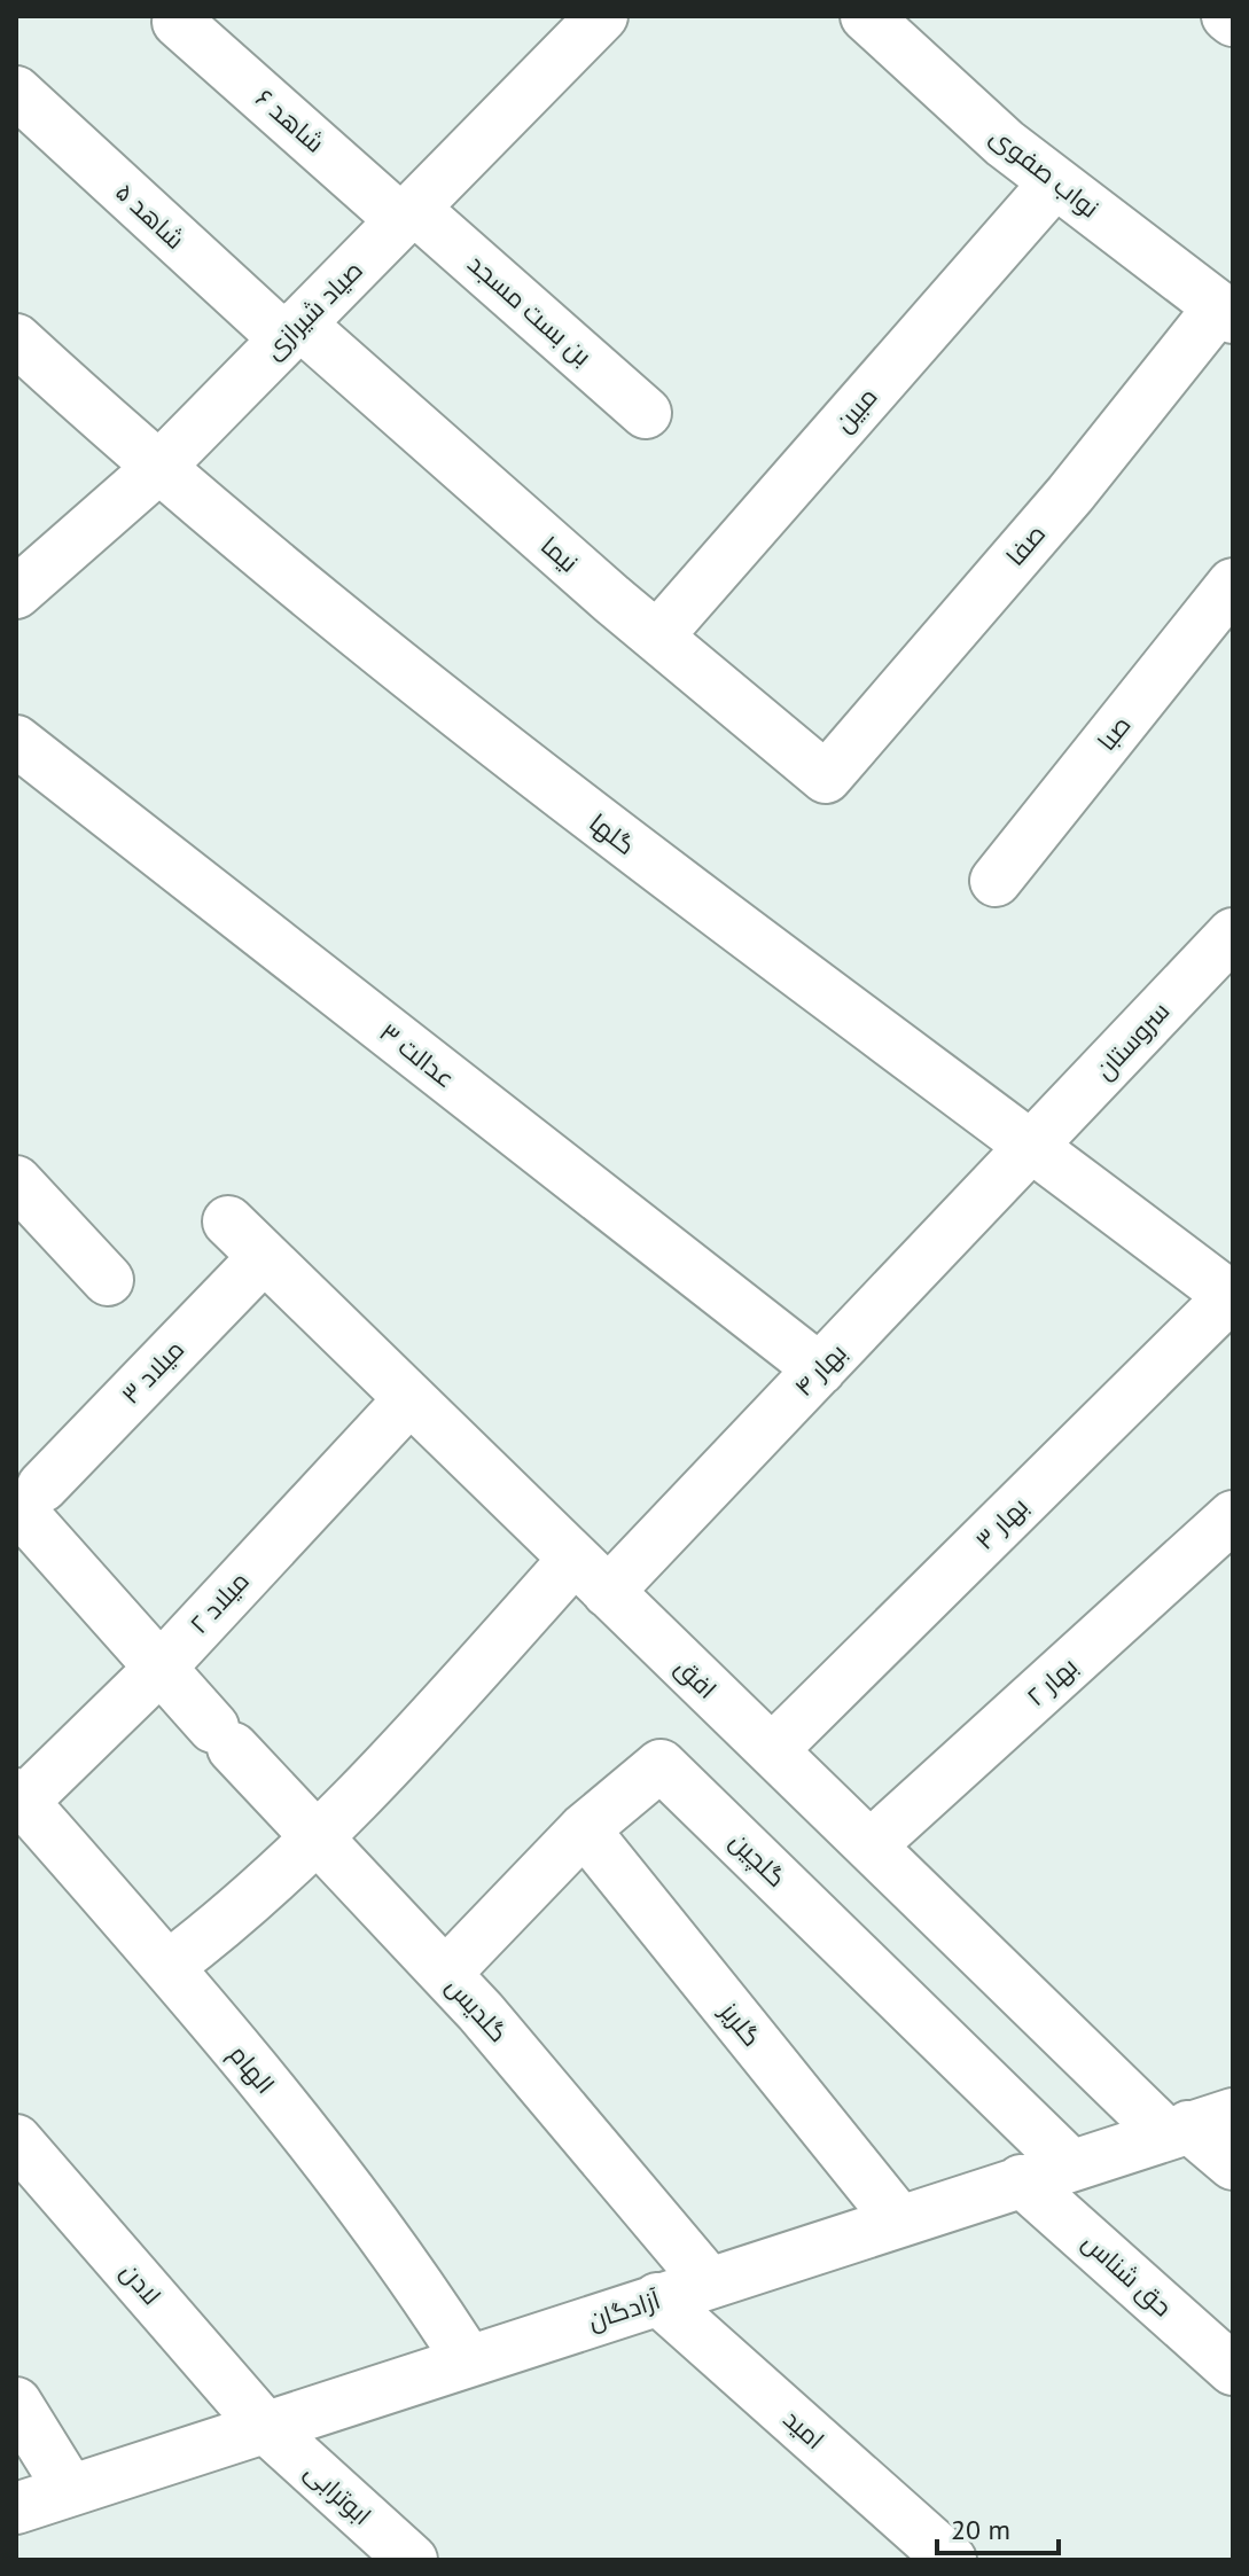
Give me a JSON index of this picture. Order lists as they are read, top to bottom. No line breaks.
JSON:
{"streets":{"street":["شاهد ۶","نواب صفوی","شاهد ۵","صیاد شیرازی","بن بست مسجد","مبین","صفا","نیما","صبا","گلها","سروستان","عدالت ۳","بهار ۴","میلاد ۳","بهار ۳","میلاد ۲","افق","بهار ۲","گلچین","گلدیس","گلریز","الهام","حق شناس","لادن","آزادگان","امید","ابوترابی"]},"crossings":[["شاهد ۶","صیاد شیرازی"],["شاهد ۶","بن بست مسجد"],["نواب صفوی","مبین"],["نواب صفوی","صفا"],["شاهد ۵","صیاد شیرازی"],["شاهد ۵","نیما"],["صیاد شیرازی","بن بست مسجد"],["صیاد شیرازی","نیما"],["صیاد شیرازی","گلها"],["مبین","نیما"],["صفا","نیما"],["گلها","سروستان"],["گلها","بهار ۴"],["گلها","بهار ۳"],["سروستان","بهار ۴"],["عدالت ۳","بهار ۴"],["بهار ۴","افق"],["بهار ۴","گلدیس"],["بهار ۴","الهام"],["میلاد ۳","افق"],["میلاد ۳","گلدیس"],["بهار ۳","افق"],["میلاد ۲","افق"],["میلاد ۲","گلدیس"],["میلاد ۲","الهام"],["افق","بهار ۲"],["افق","آزادگان"],["گلچین","گلدیس"],["گلچین","گلریز"],["گلچین","آزادگان"],["گلدیس","آزادگان"],["گلریز","آزادگان"],["الهام","آزادگان"],["حق شناس","آزادگان"],["لادن","آزادگان"],["لادن","ابوترابی"],["آزادگان","امید"],["آزادگان","ابوترابی"]],"scale_bar":"20 m"}
